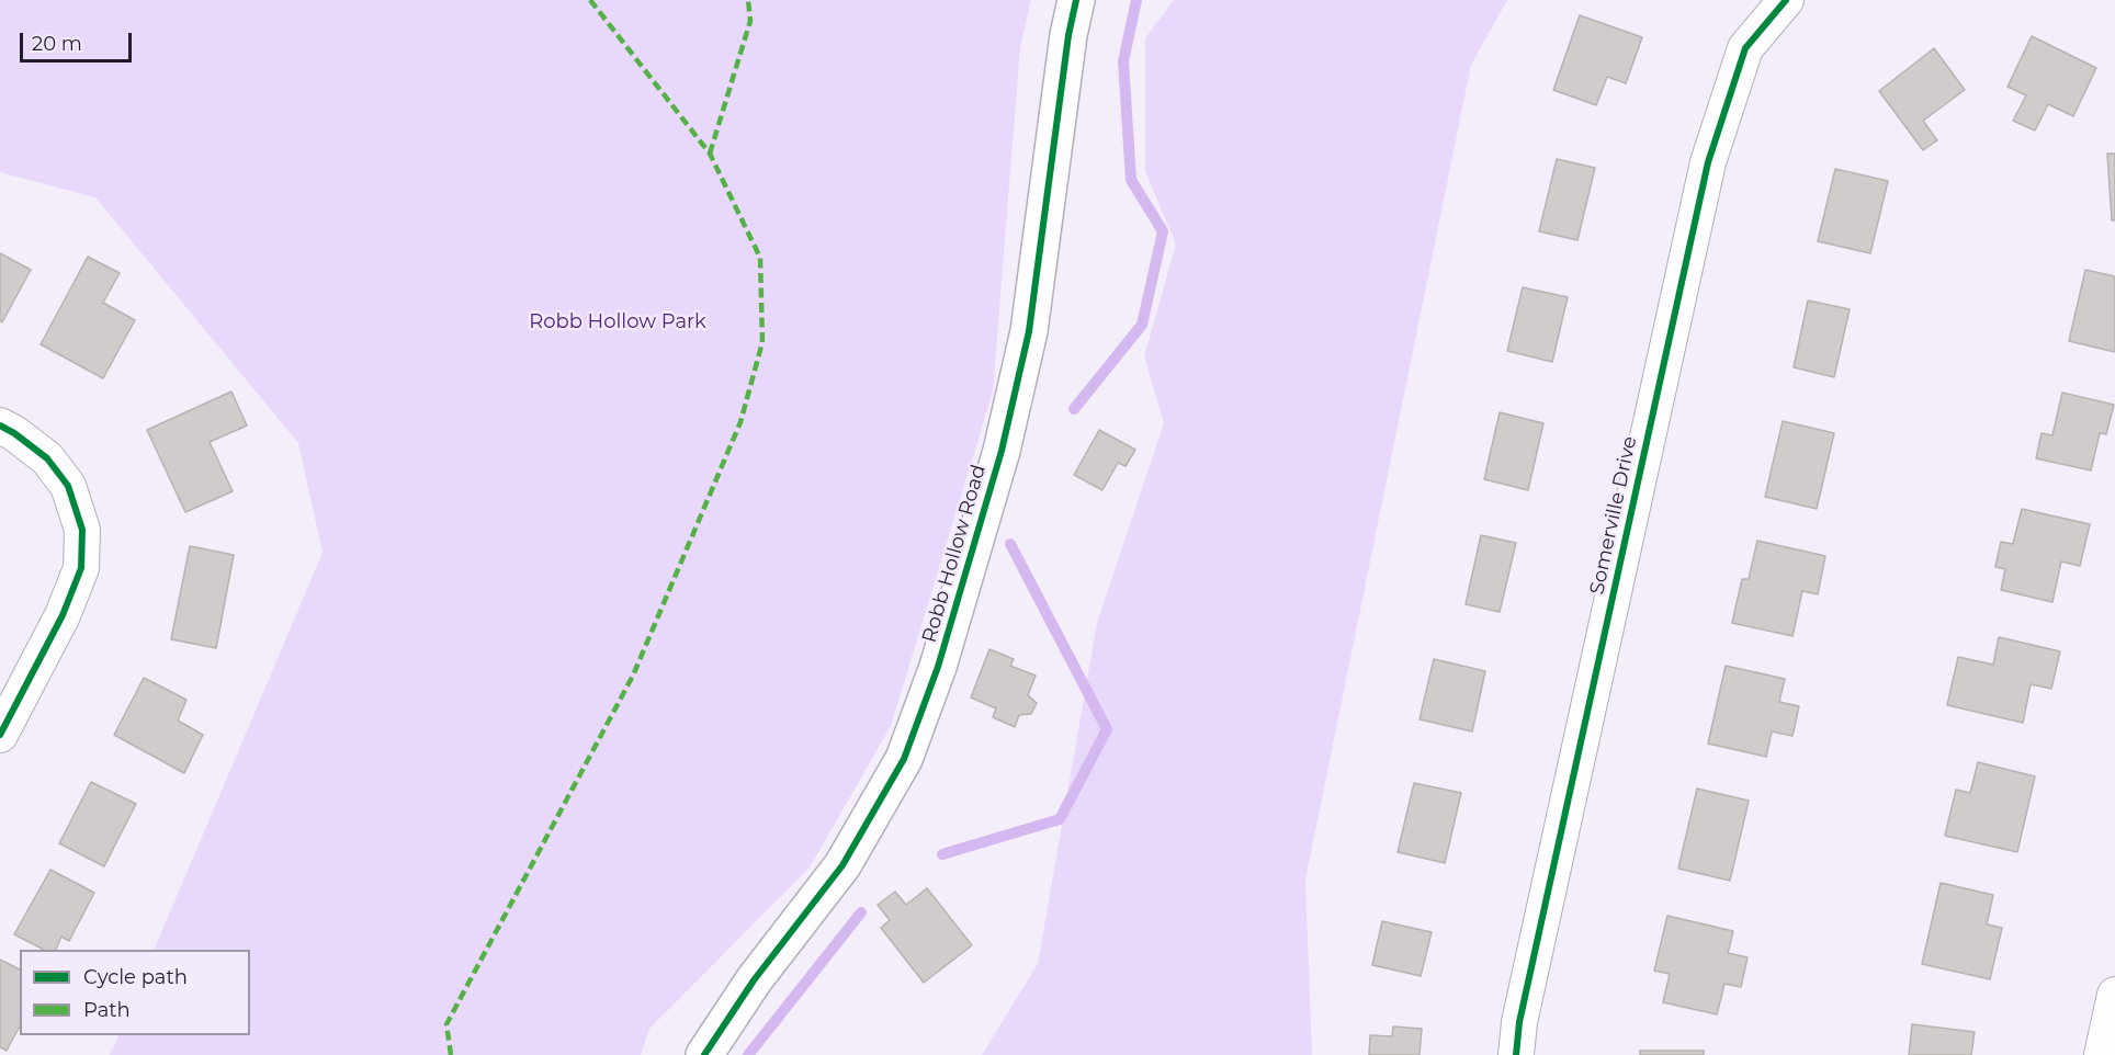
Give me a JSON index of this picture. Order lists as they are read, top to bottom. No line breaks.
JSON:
{"streets":{"street":["Somerville Drive","Robb Hollow Road"]},"parks":["Robb Hollow Park"],"legend":["Cycle path","Path"],"scale_bar":"20 m"}
